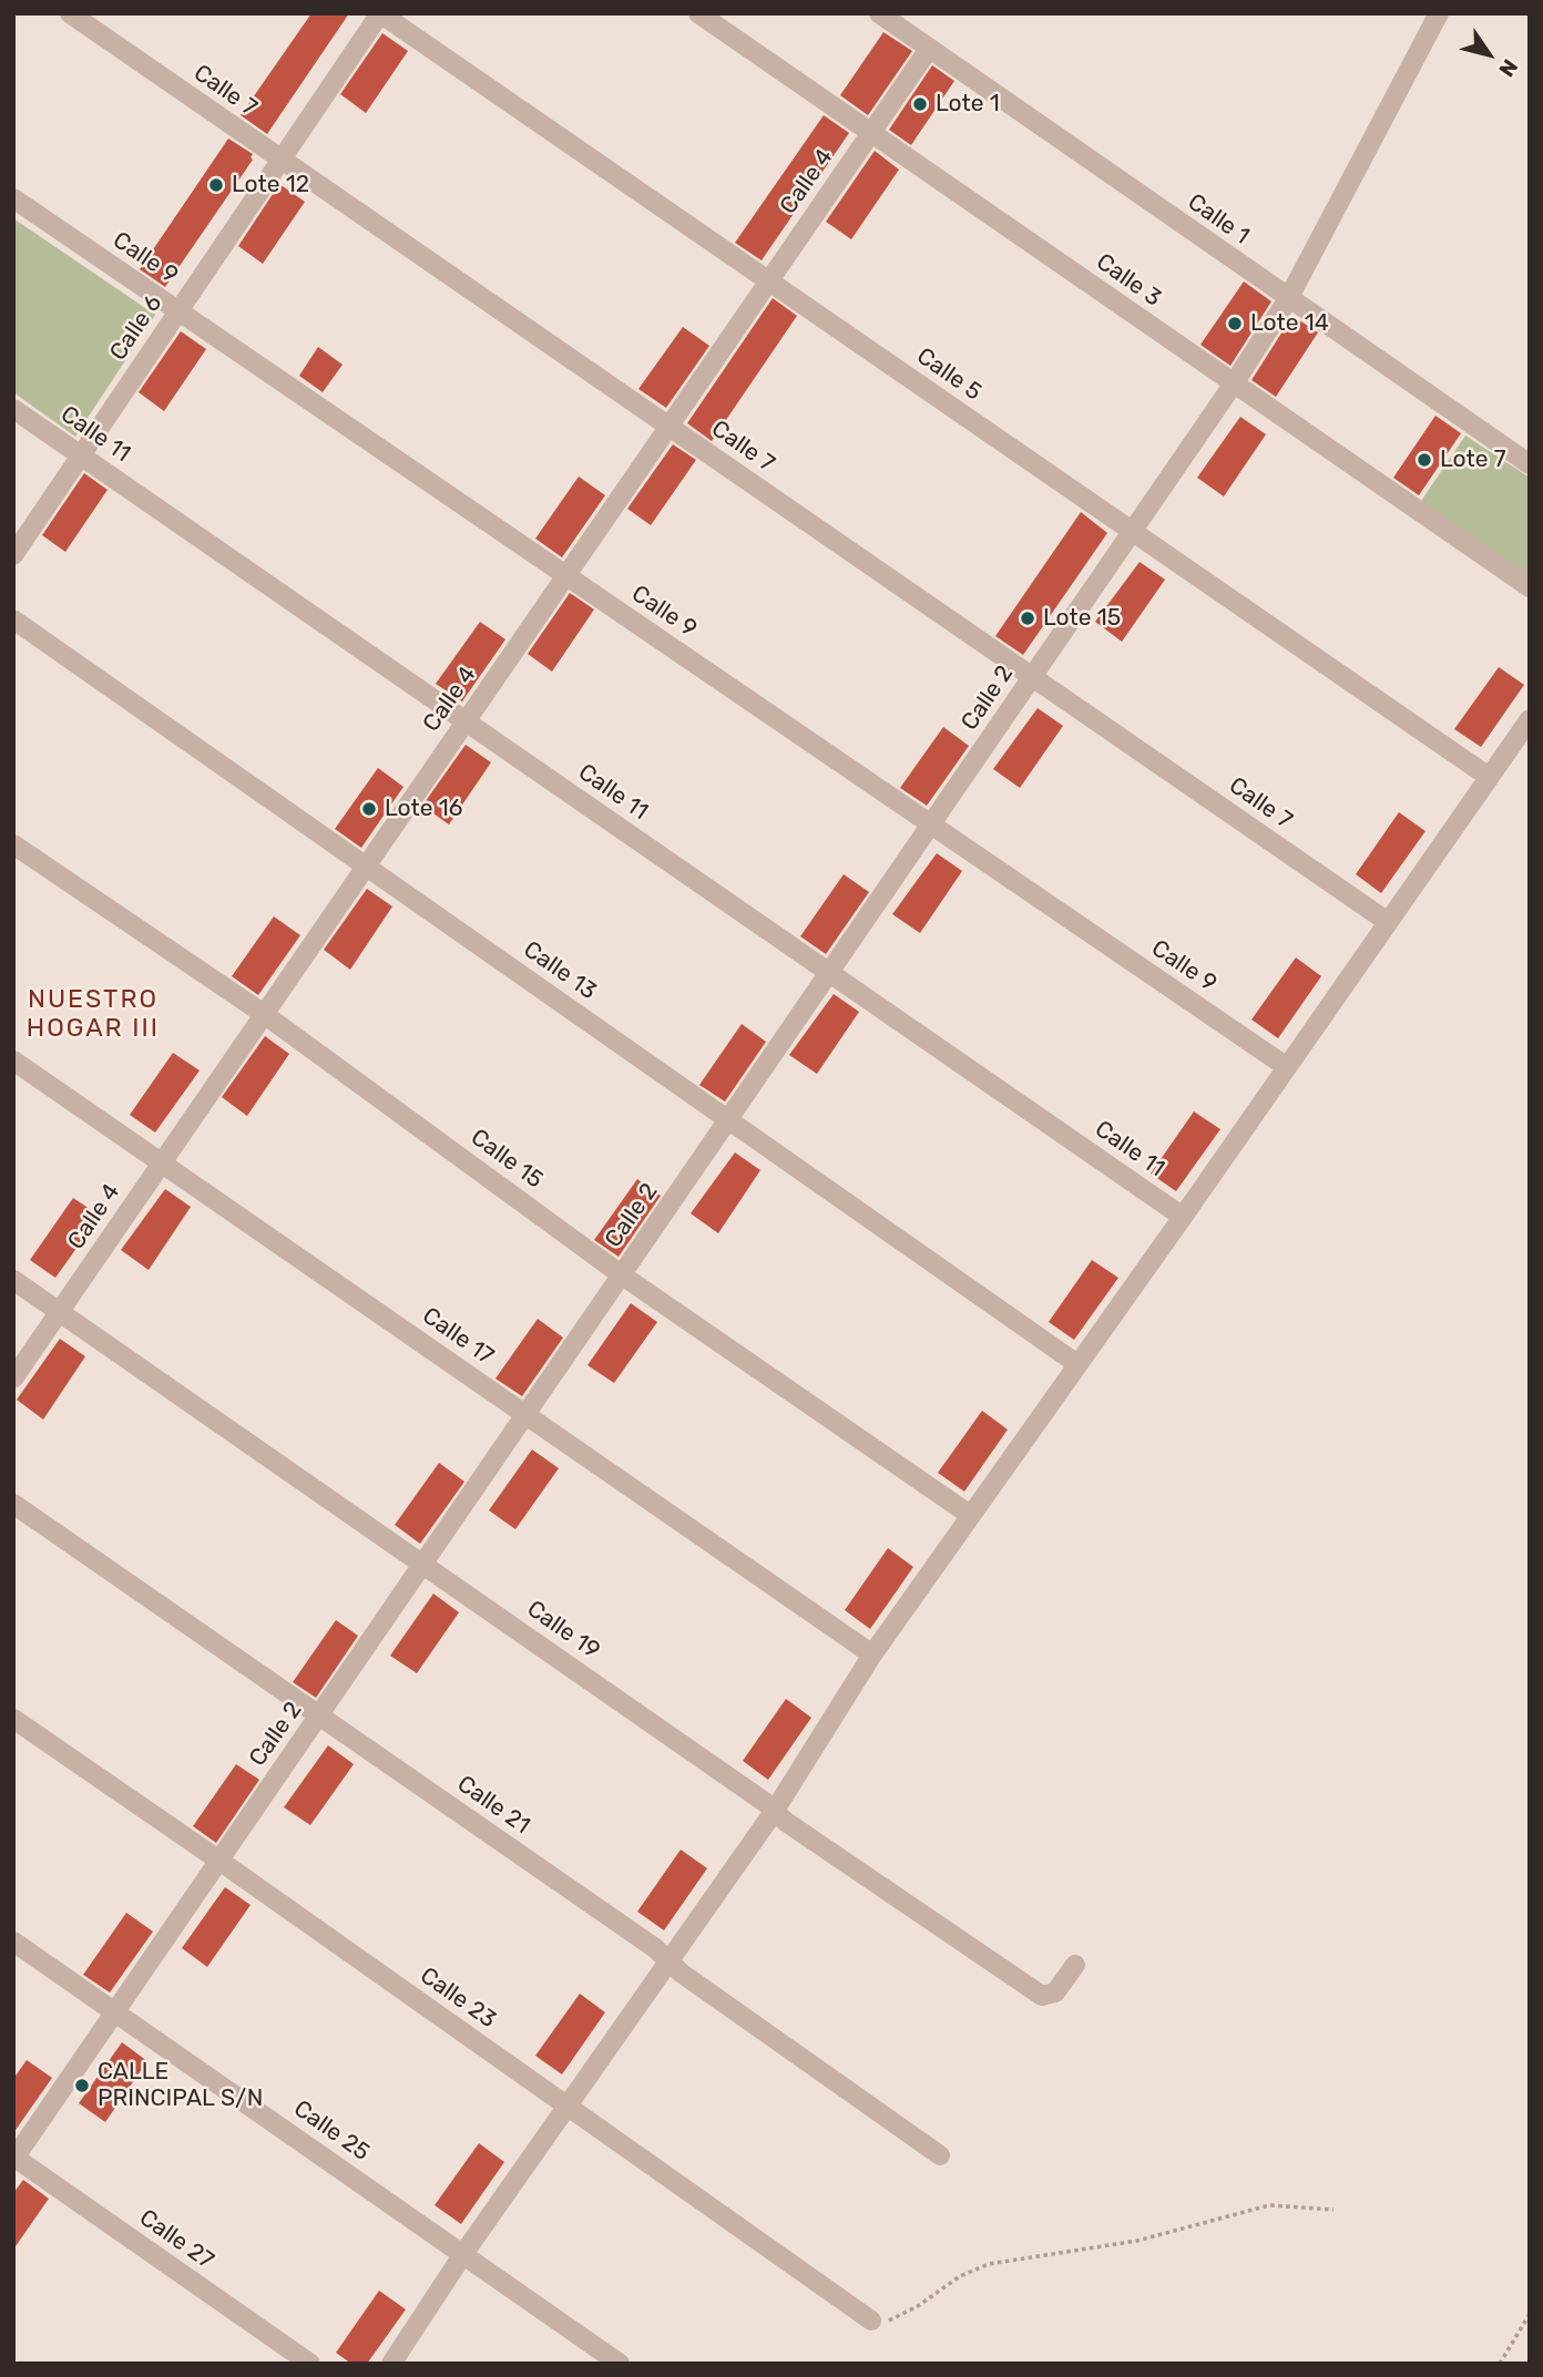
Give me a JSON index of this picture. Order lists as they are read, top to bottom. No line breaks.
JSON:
{"streets":{"street":["Calle 7","Calle 4","Calle 1","Calle 9","Calle 3","Calle 6","Calle 5","Calle 11","Calle 2","Calle 13","Calle 15","Calle 17","Calle 19","Calle 21","Calle 23","Calle 25","Calle 27"]},"crossings":[["Calle 7","Calle 4"],["Calle 7","Calle 6"],["Calle 7","Calle 2"],["Calle 4","Calle 1"],["Calle 4","Calle 9"],["Calle 4","Calle 3"],["Calle 4","Calle 5"],["Calle 4","Calle 11"],["Calle 4","Calle 13"],["Calle 4","Calle 15"],["Calle 4","Calle 17"],["Calle 4","Calle 19"],["Calle 1","Calle 2"],["Calle 9","Calle 6"],["Calle 9","Calle 2"],["Calle 3","Calle 2"],["Calle 6","Calle 5"],["Calle 6","Calle 11"],["Calle 5","Calle 2"],["Calle 11","Calle 2"],["Calle 2","Calle 13"],["Calle 2","Calle 15"],["Calle 2","Calle 17"],["Calle 2","Calle 19"],["Calle 2","Calle 21"],["Calle 2","Calle 23"],["Calle 2","Calle 25"],["Calle 2","Calle 27"]],"districts":["NUESTRO HOGAR III"],"places":["Lote 1","Lote 12","Lote 14","Lote 7","Lote 15","Lote 16","CALLE PRINCIPAL S/N"],"north":"bottom right"}
